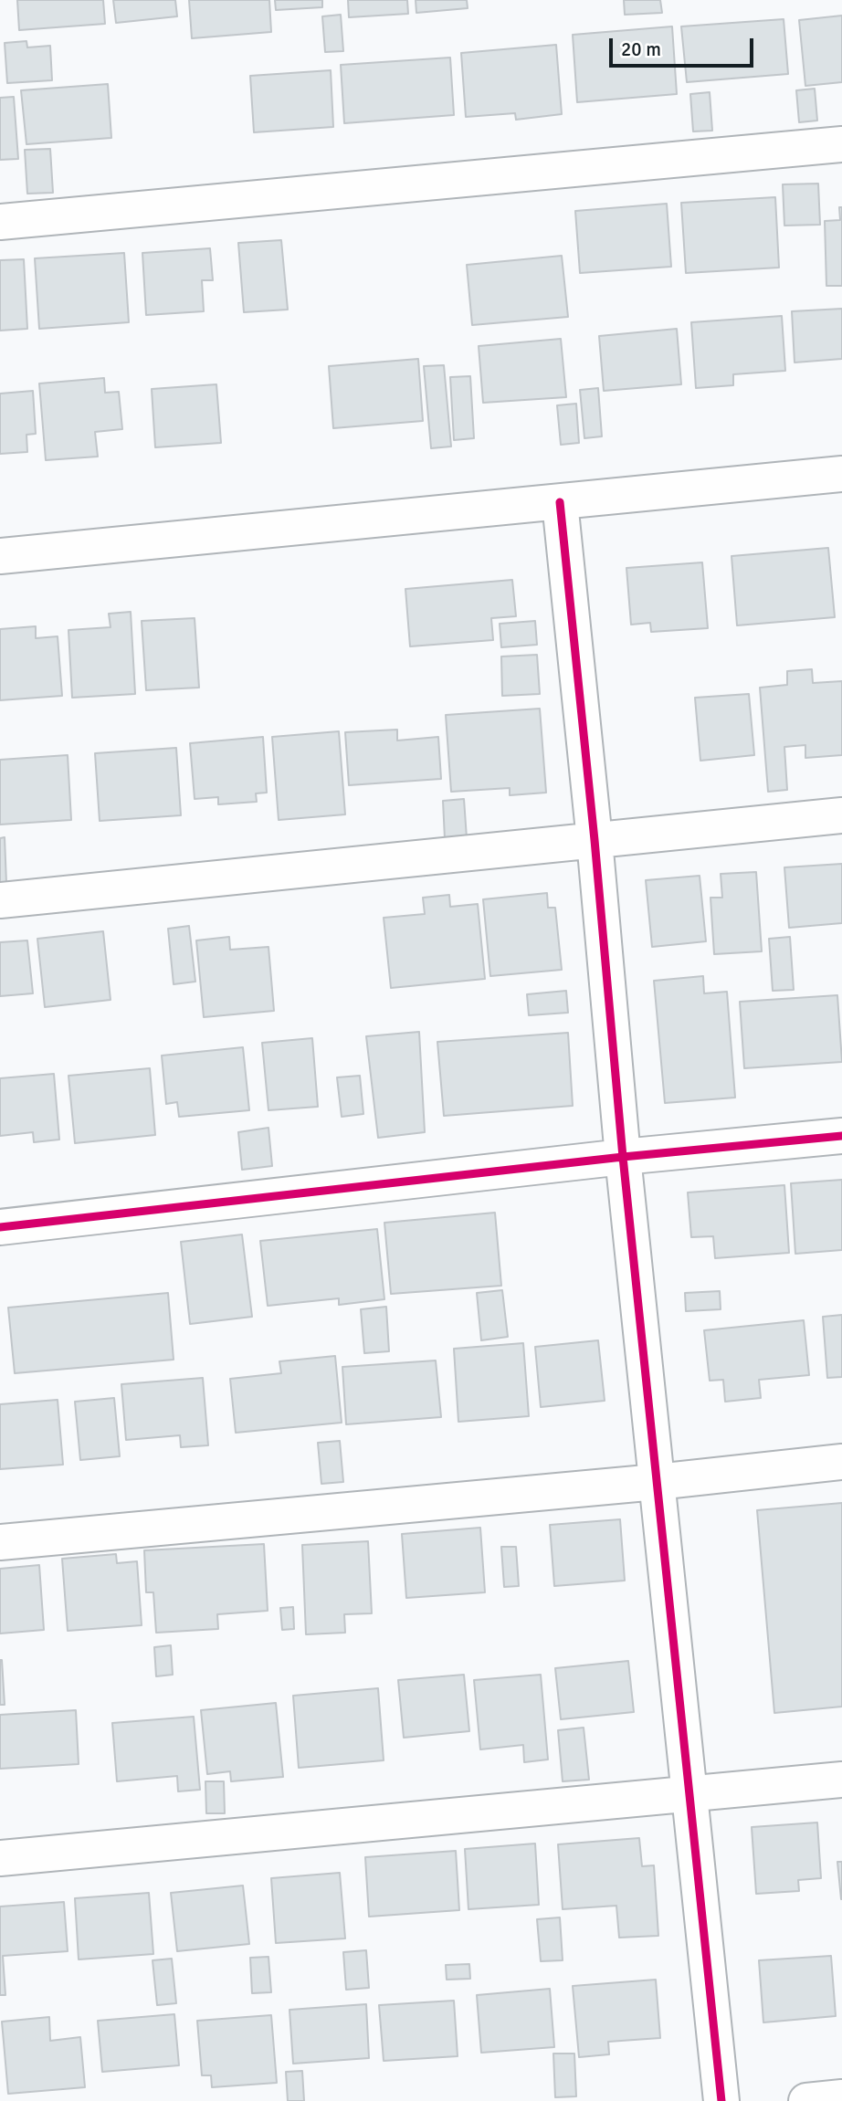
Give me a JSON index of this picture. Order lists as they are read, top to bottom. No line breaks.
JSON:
{"scale_bar":"20 m"}
